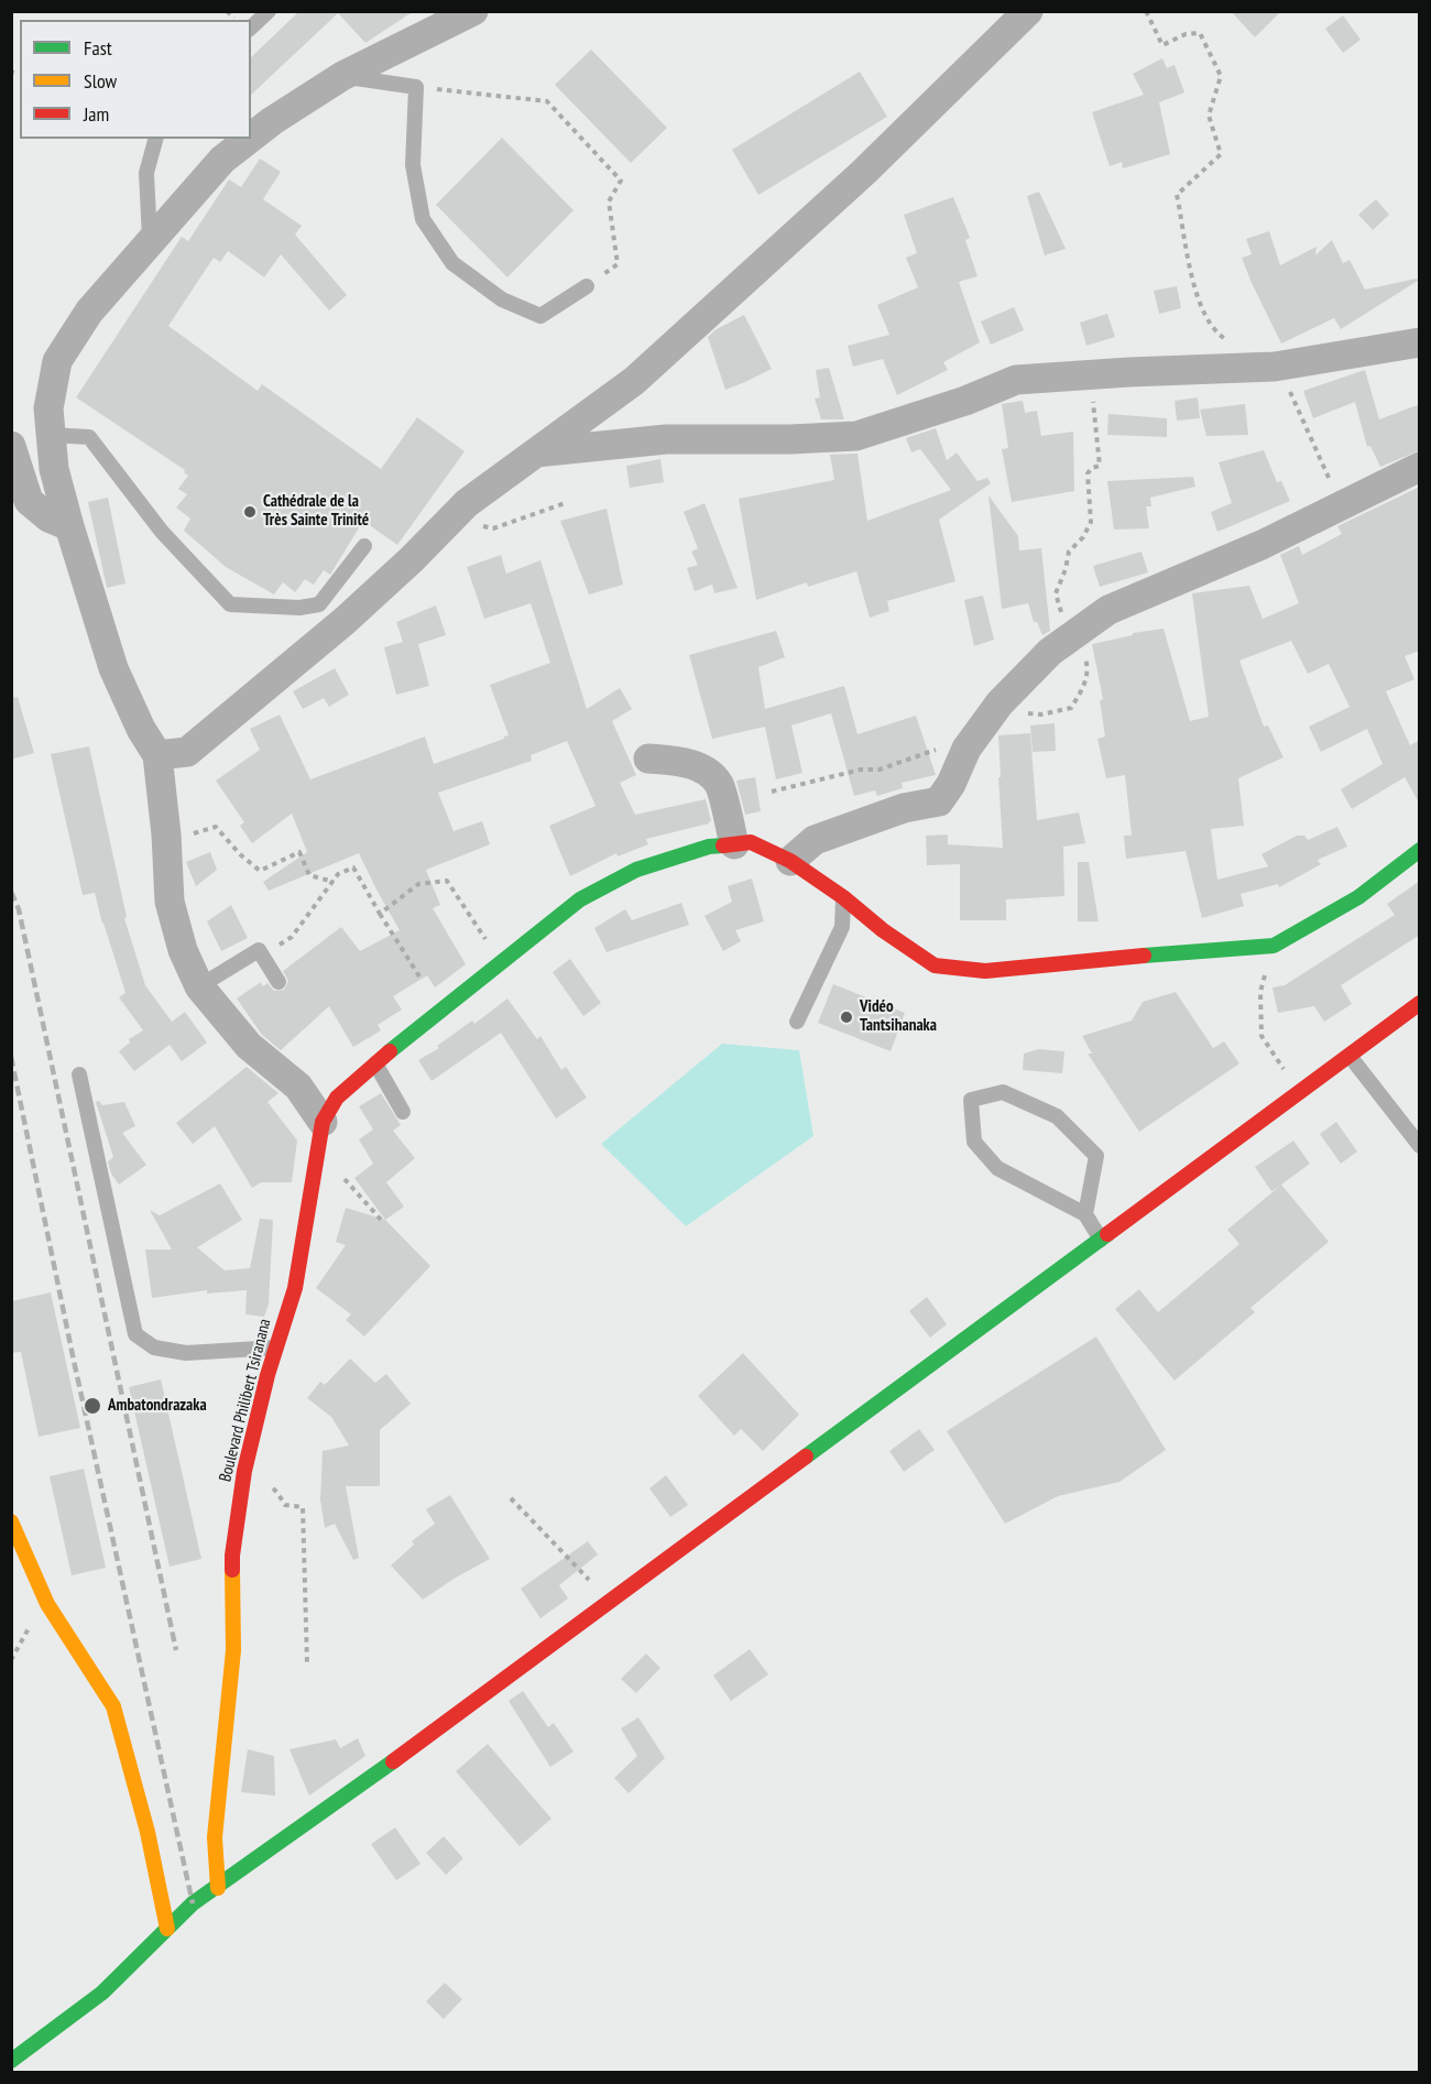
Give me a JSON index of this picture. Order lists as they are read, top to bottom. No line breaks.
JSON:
{"streets":{"street":["Boulevard Philibert Tsiranana"]},"places":["Cathédrale de la Très Sainte Trinité","Vidéo Tantsihanaka","Ambatondrazaka"],"legend":["Fast","Slow","Jam"]}
